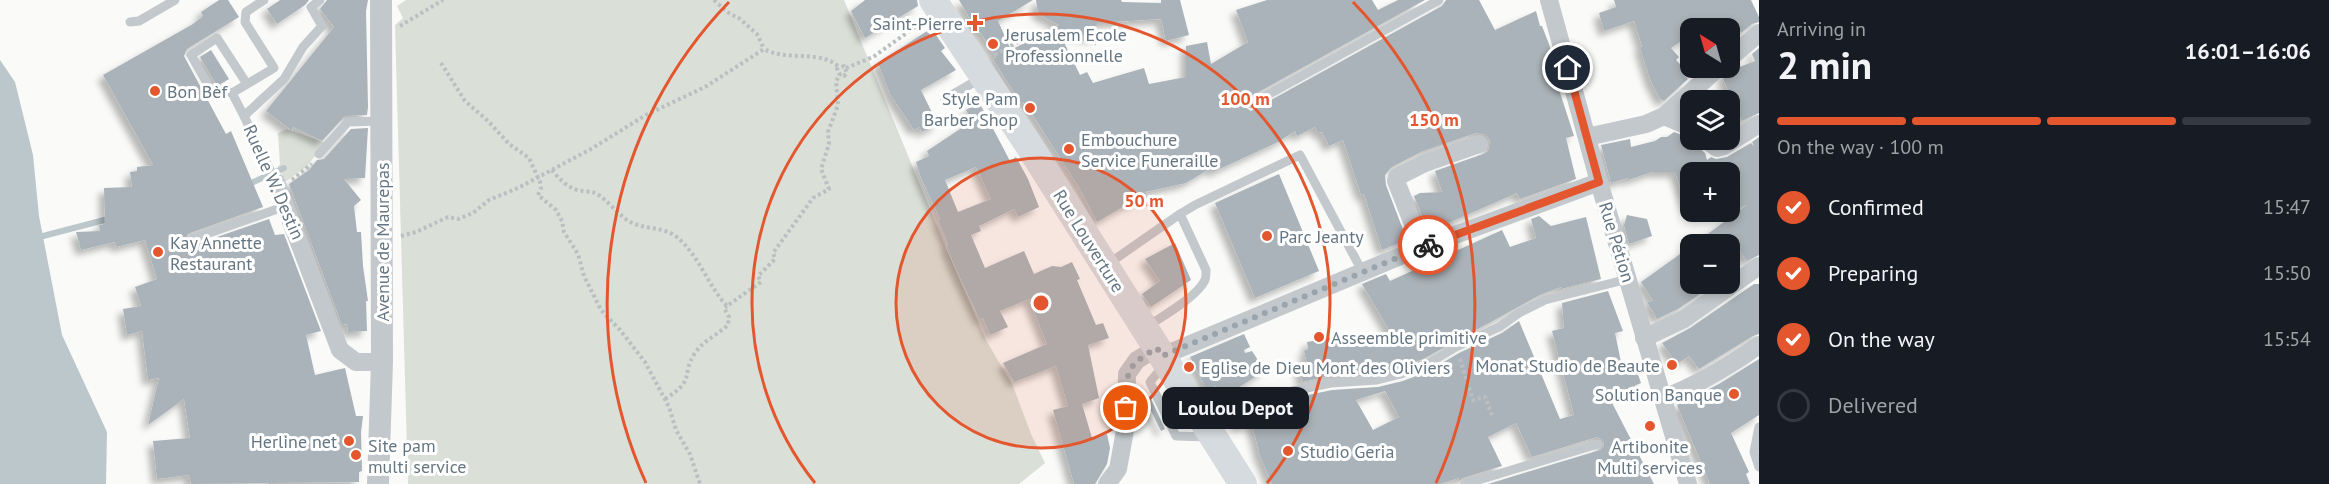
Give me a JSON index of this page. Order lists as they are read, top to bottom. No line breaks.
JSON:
{"streets":{"main road":["Rue Louverture"],"street":["Ruelle W. Destin","Avenue de Maurepas","Rue Pétion"]},"crossings":[["Ruelle W. Destin","Avenue de Maurepas"]],"places":{"health":["Saint-Pierre"],"other":["Jerusalem Ecole Professionnelle","Bon Bèf","Style Pam Barber Shop","Embouchure Service Funeraille","Parc Jeanty","Kay Annette Restaurant","Asseemble primitive","Monat Studio de Beaute","Eglise de Dieu Mont des Oliviers","Solution Banque","Loulou Depot","Artibonite Multi services","Herline net","Studio Geria","Site pam multi service"]},"north":"top left","page":{"heading":["2 min","Arriving in","16:01–16:06"],"map_buttons":["+","−"],"bar":"On the way · 100 m","list":[["Confirmed","15:47"],["Preparing","15:50"],["On the way","15:54"],"Delivered"],"bubble":"Loulou Depot"},"rings":["100 m","150 m","50 m"]}
